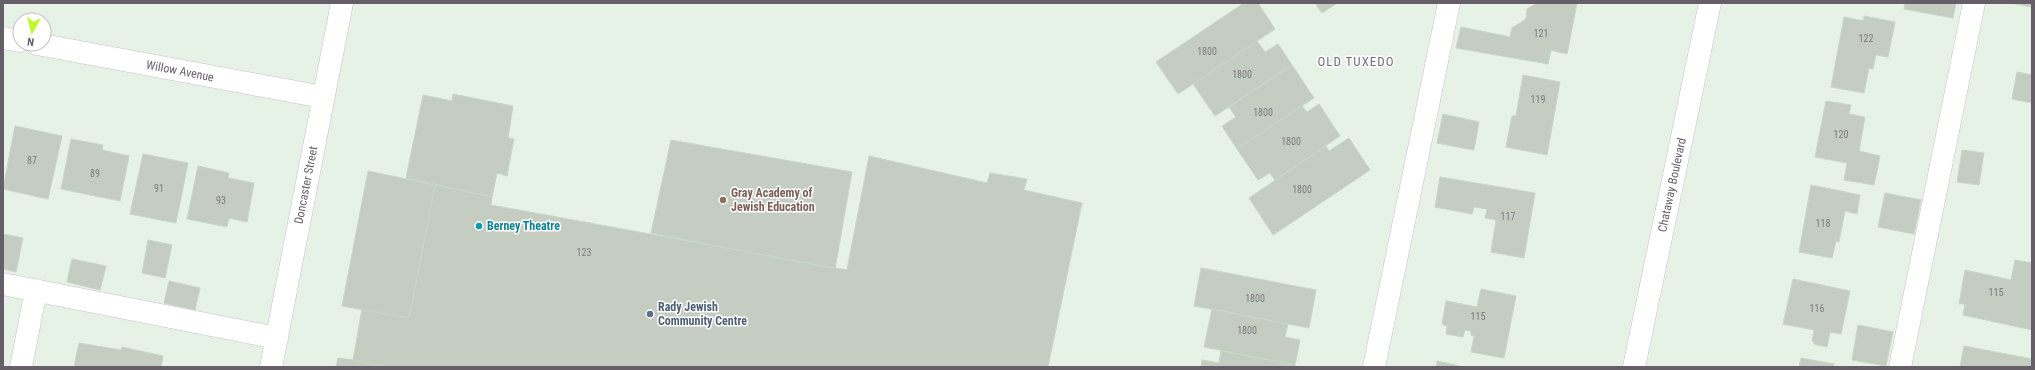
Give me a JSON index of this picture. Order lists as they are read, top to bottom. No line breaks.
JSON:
{"streets":{"street":["Willow Avenue","Doncaster Street","Chataway Boulevard"]},"crossings":[["Willow Avenue","Doncaster Street"]],"districts":["OLD TUXEDO"],"places":["Gray Academy of Jewish Education","Berney Theatre","Rady Jewish Community Centre"],"house_numbers":["121","122","1800","1800","119","1800","120","1800","87","89","91","1800","93","117","118","123","115","1800","116","115","1800"],"north":"bottom"}
